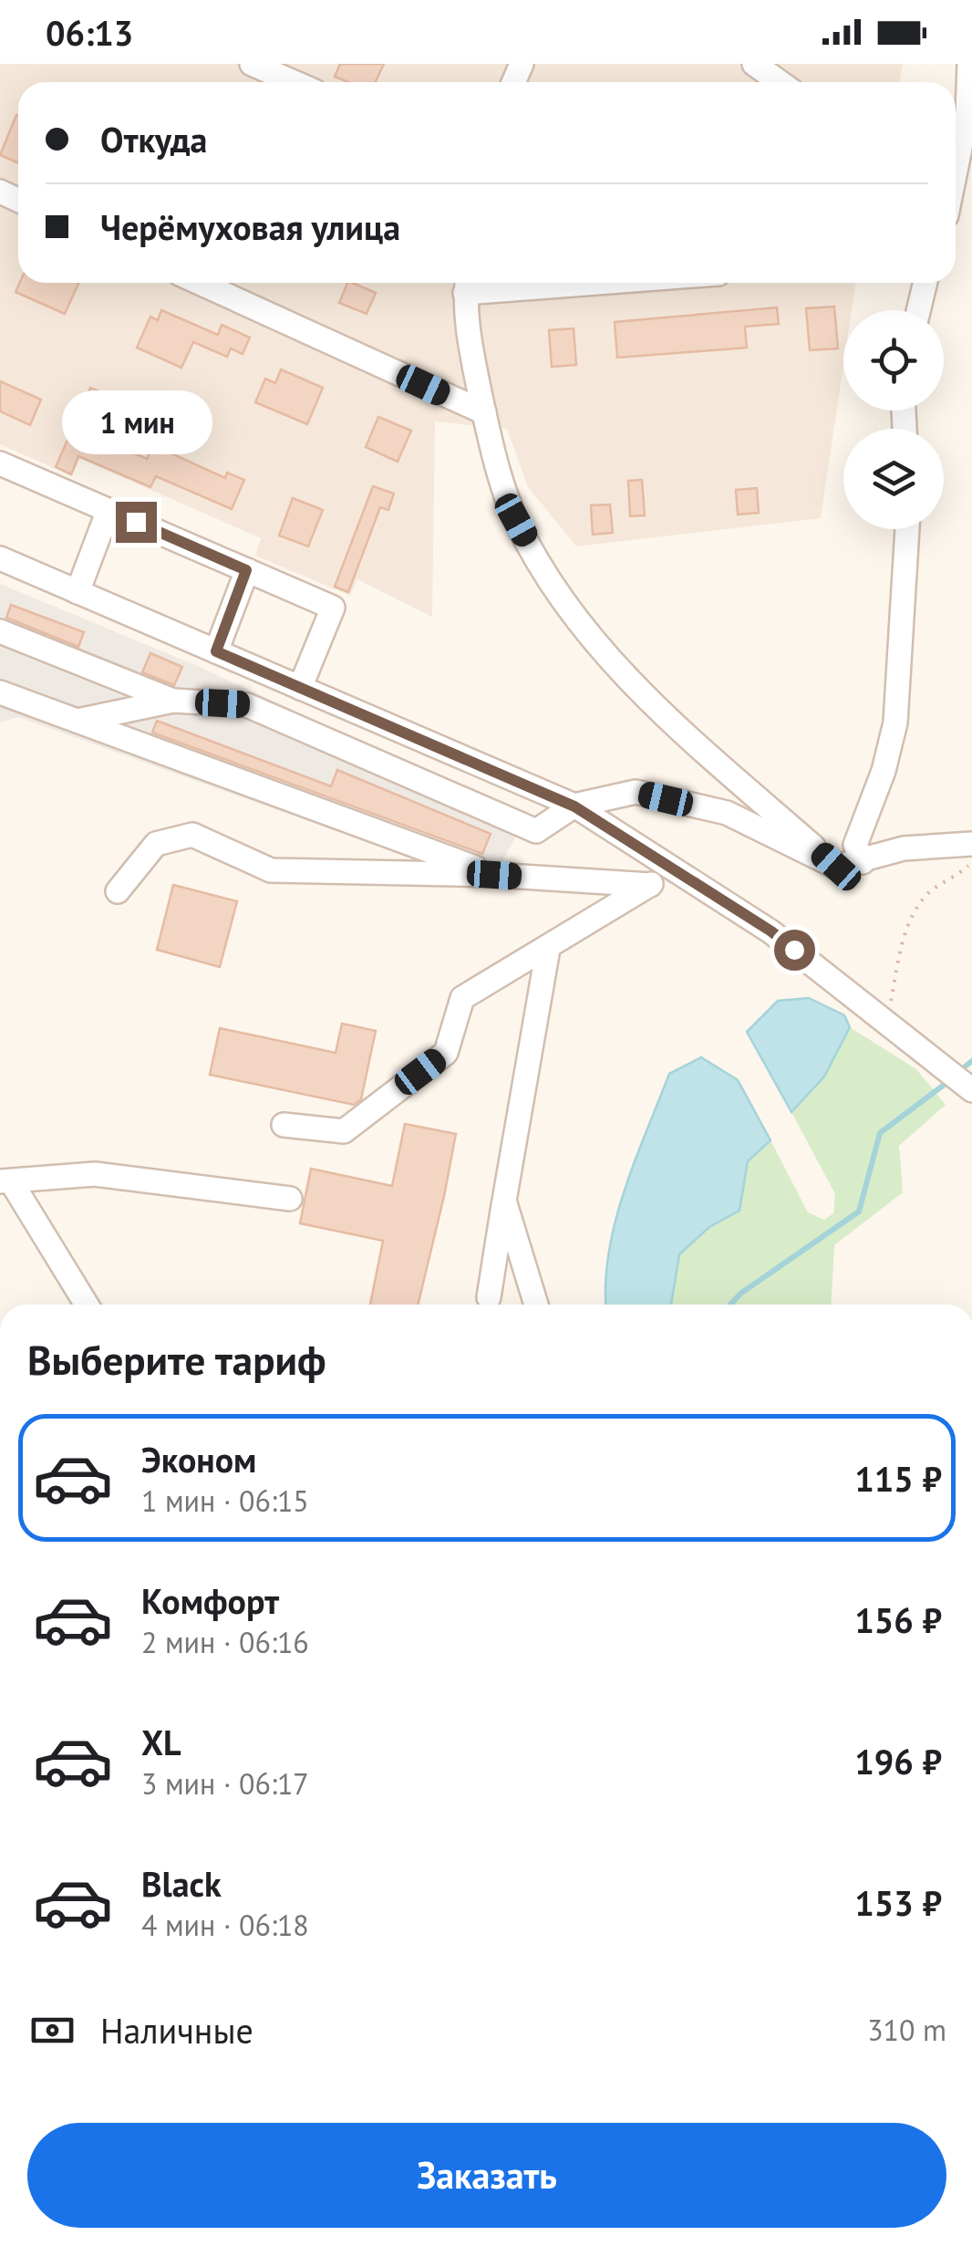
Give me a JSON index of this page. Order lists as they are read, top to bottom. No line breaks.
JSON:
{"page":{"status":"06:13","banner":["Откуда","Черёмуховая улица"],"bubble":"1 мин","heading":"Выберите тариф","list":[{"name":"Эконом","note":"1 мин · 06:15","value":"115 ₽"},{"name":"Комфорт","note":"2 мин · 06:16","value":"156 ₽"},{"name":"XL","note":"3 мин · 06:17","value":"196 ₽"},{"name":"Black","note":"4 мин · 06:18","value":"153 ₽"}],"pay":["Наличные","310 m"],"buttons":"Заказать"}}
